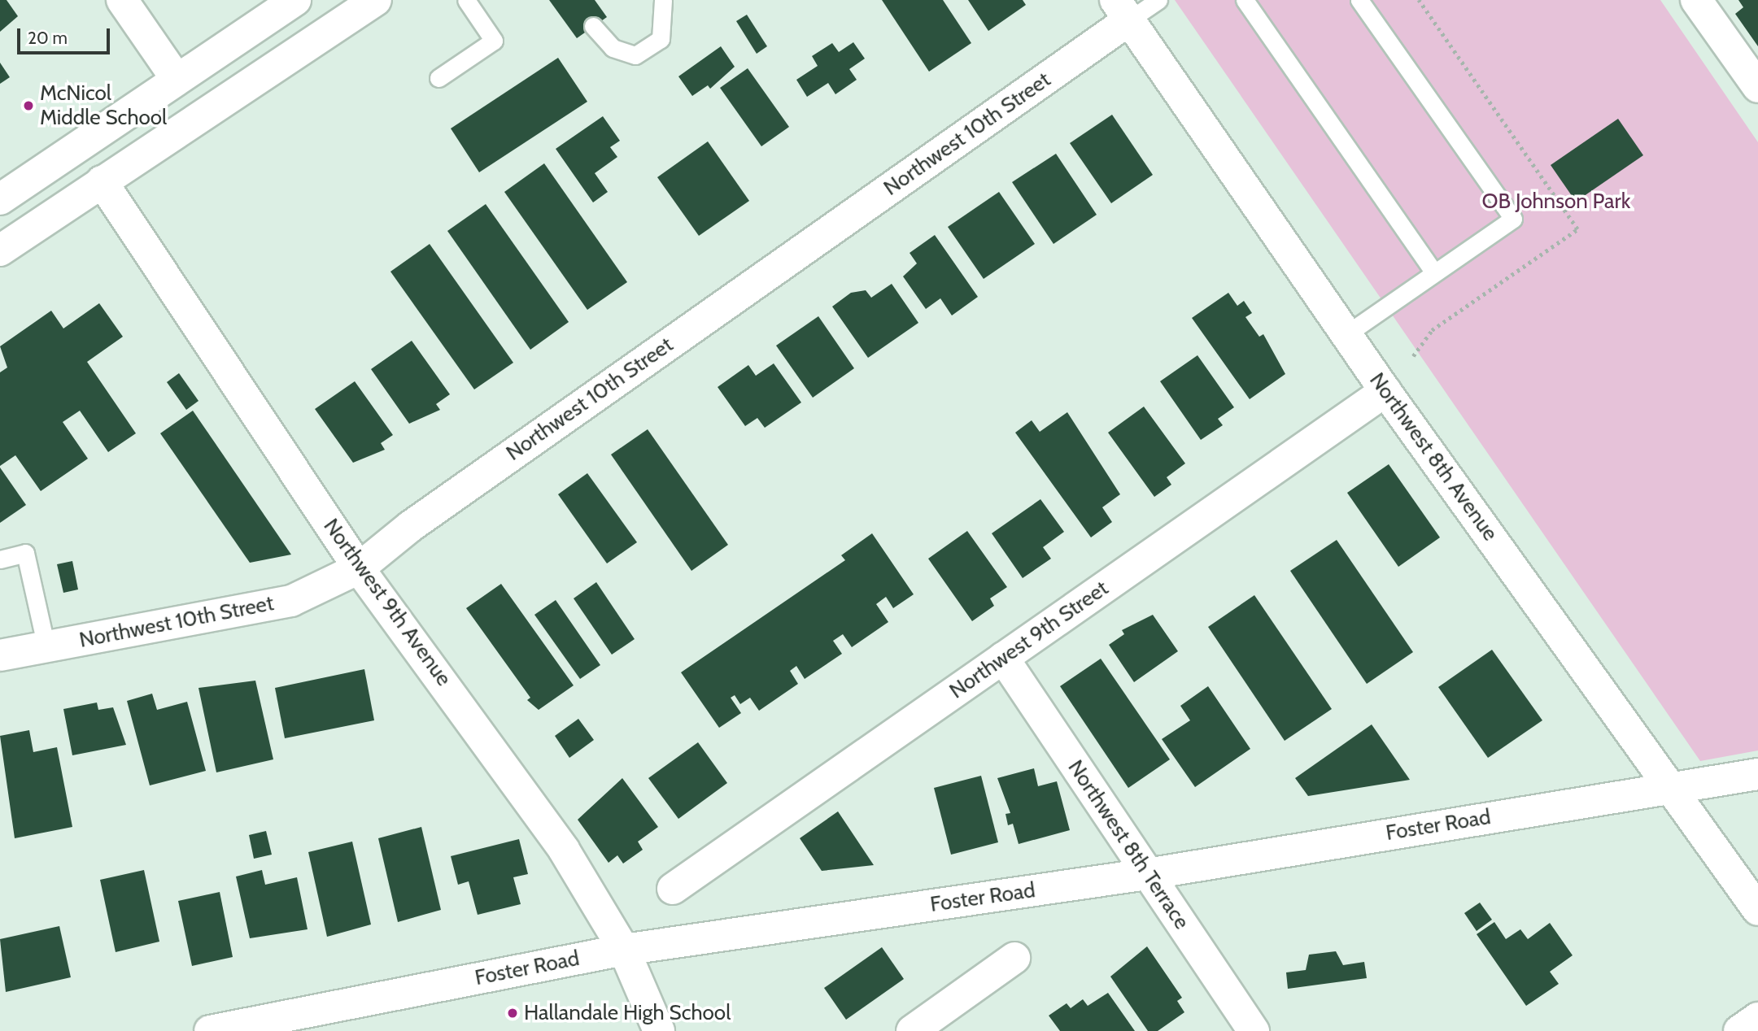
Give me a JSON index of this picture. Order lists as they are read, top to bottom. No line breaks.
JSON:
{"streets":{"street":["Northwest 10th Street","Northwest 8th Avenue","Northwest 9th Avenue","Northwest 9th Street","Foster Road","Northwest 8th Terrace"]},"crossings":[["Northwest 10th Street","Northwest 8th Avenue"],["Northwest 10th Street","Northwest 9th Avenue"],["Northwest 8th Avenue","Northwest 9th Street"],["Northwest 8th Avenue","Foster Road"],["Northwest 9th Avenue","Foster Road"],["Northwest 9th Street","Northwest 8th Terrace"],["Foster Road","Northwest 8th Terrace"]],"parks":["OB Johnson Park"],"places":["McNicol Middle School","Hallandale High School"],"scale_bar":"20 m"}
